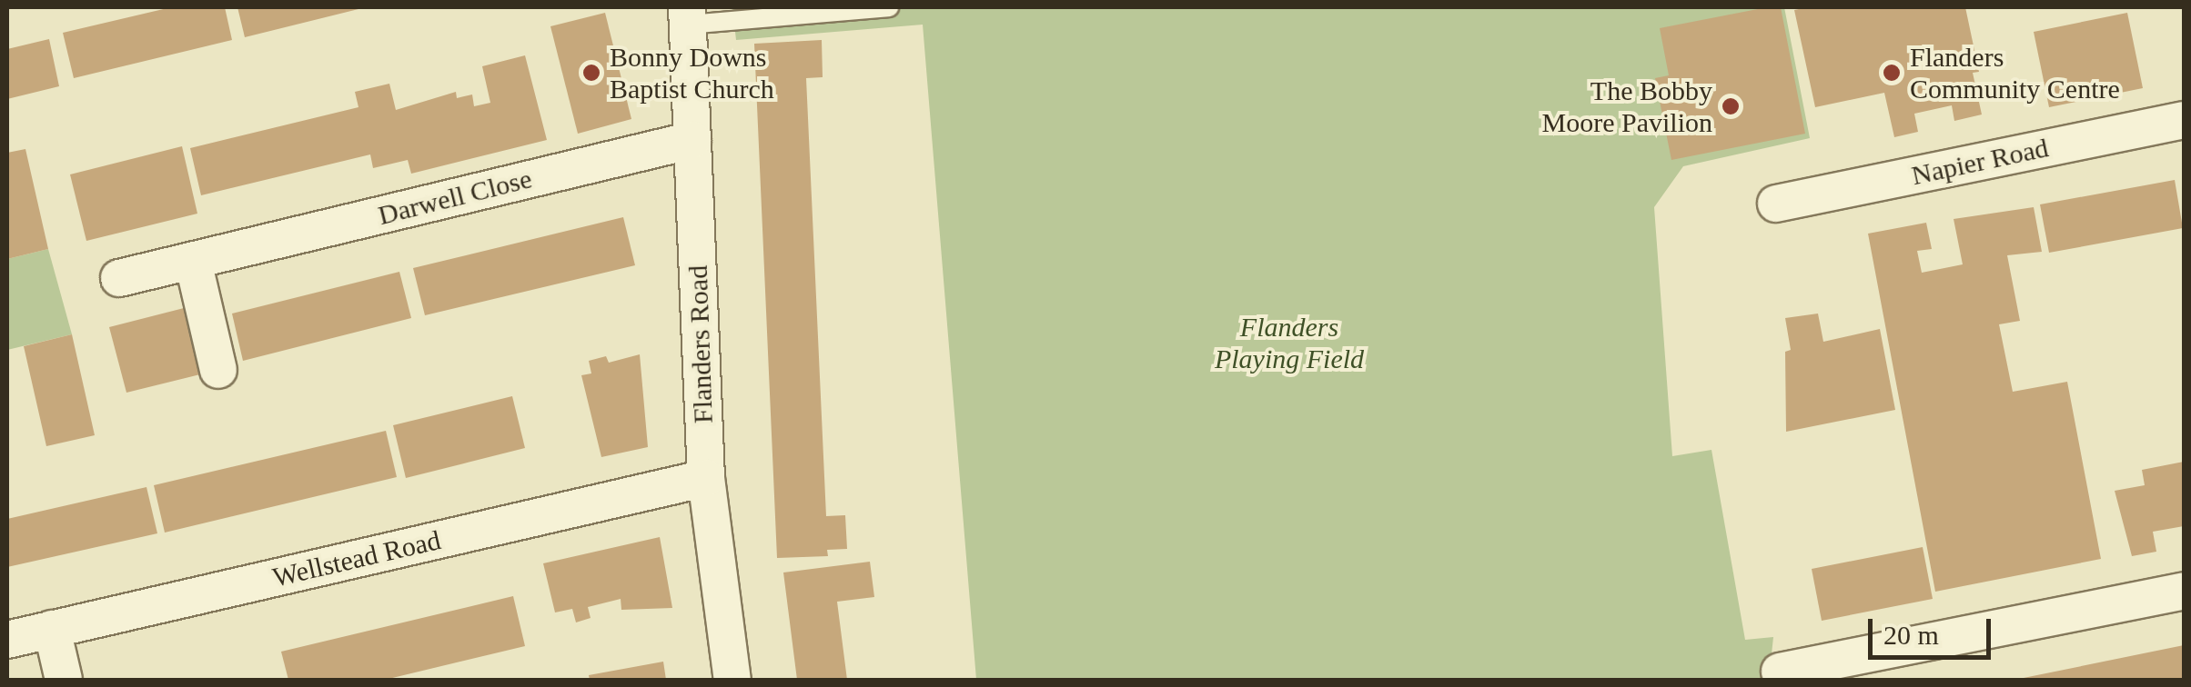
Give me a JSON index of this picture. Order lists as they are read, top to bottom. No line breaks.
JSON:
{"streets":{"street":["Napier Road","Darwell Close","Flanders Road","Wellstead Road"]},"crossings":[["Darwell Close","Flanders Road"],["Flanders Road","Wellstead Road"]],"parks":["Flanders Playing Field"],"places":["Bonny Downs Baptist Church","Flanders Community Centre","The Bobby Moore Pavilion"],"scale_bar":"20 m"}
